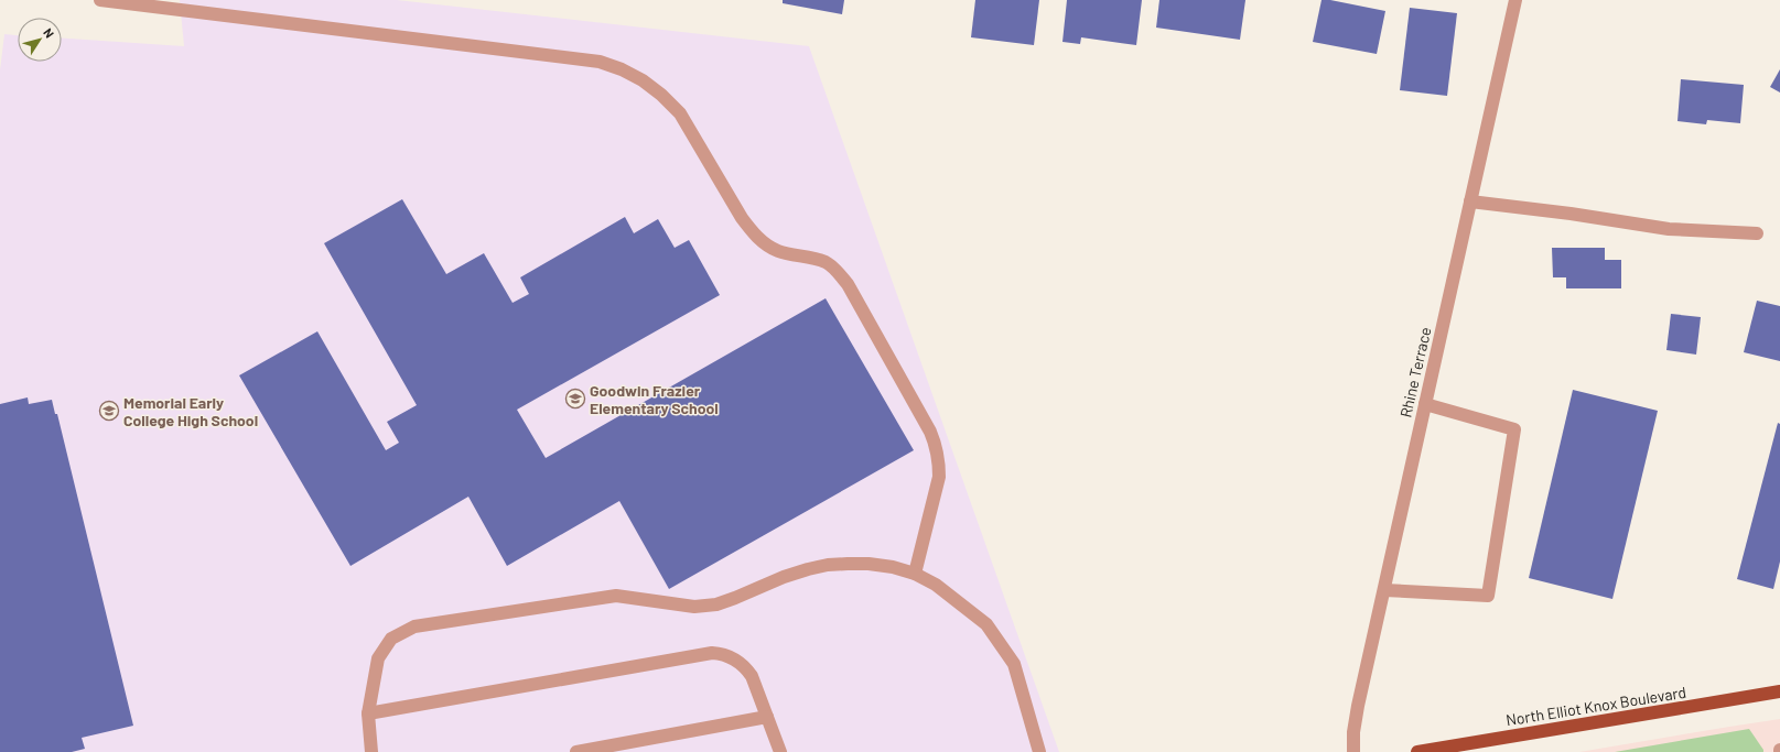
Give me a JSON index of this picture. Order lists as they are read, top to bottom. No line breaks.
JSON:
{"streets":{"main road":["North Elliot Knox Boulevard"],"street":["Rhine Terrace"]},"places":{"school or university":["Goodwin Frazier Elementary School","Memorial Early College High School"]},"north":"top right"}
